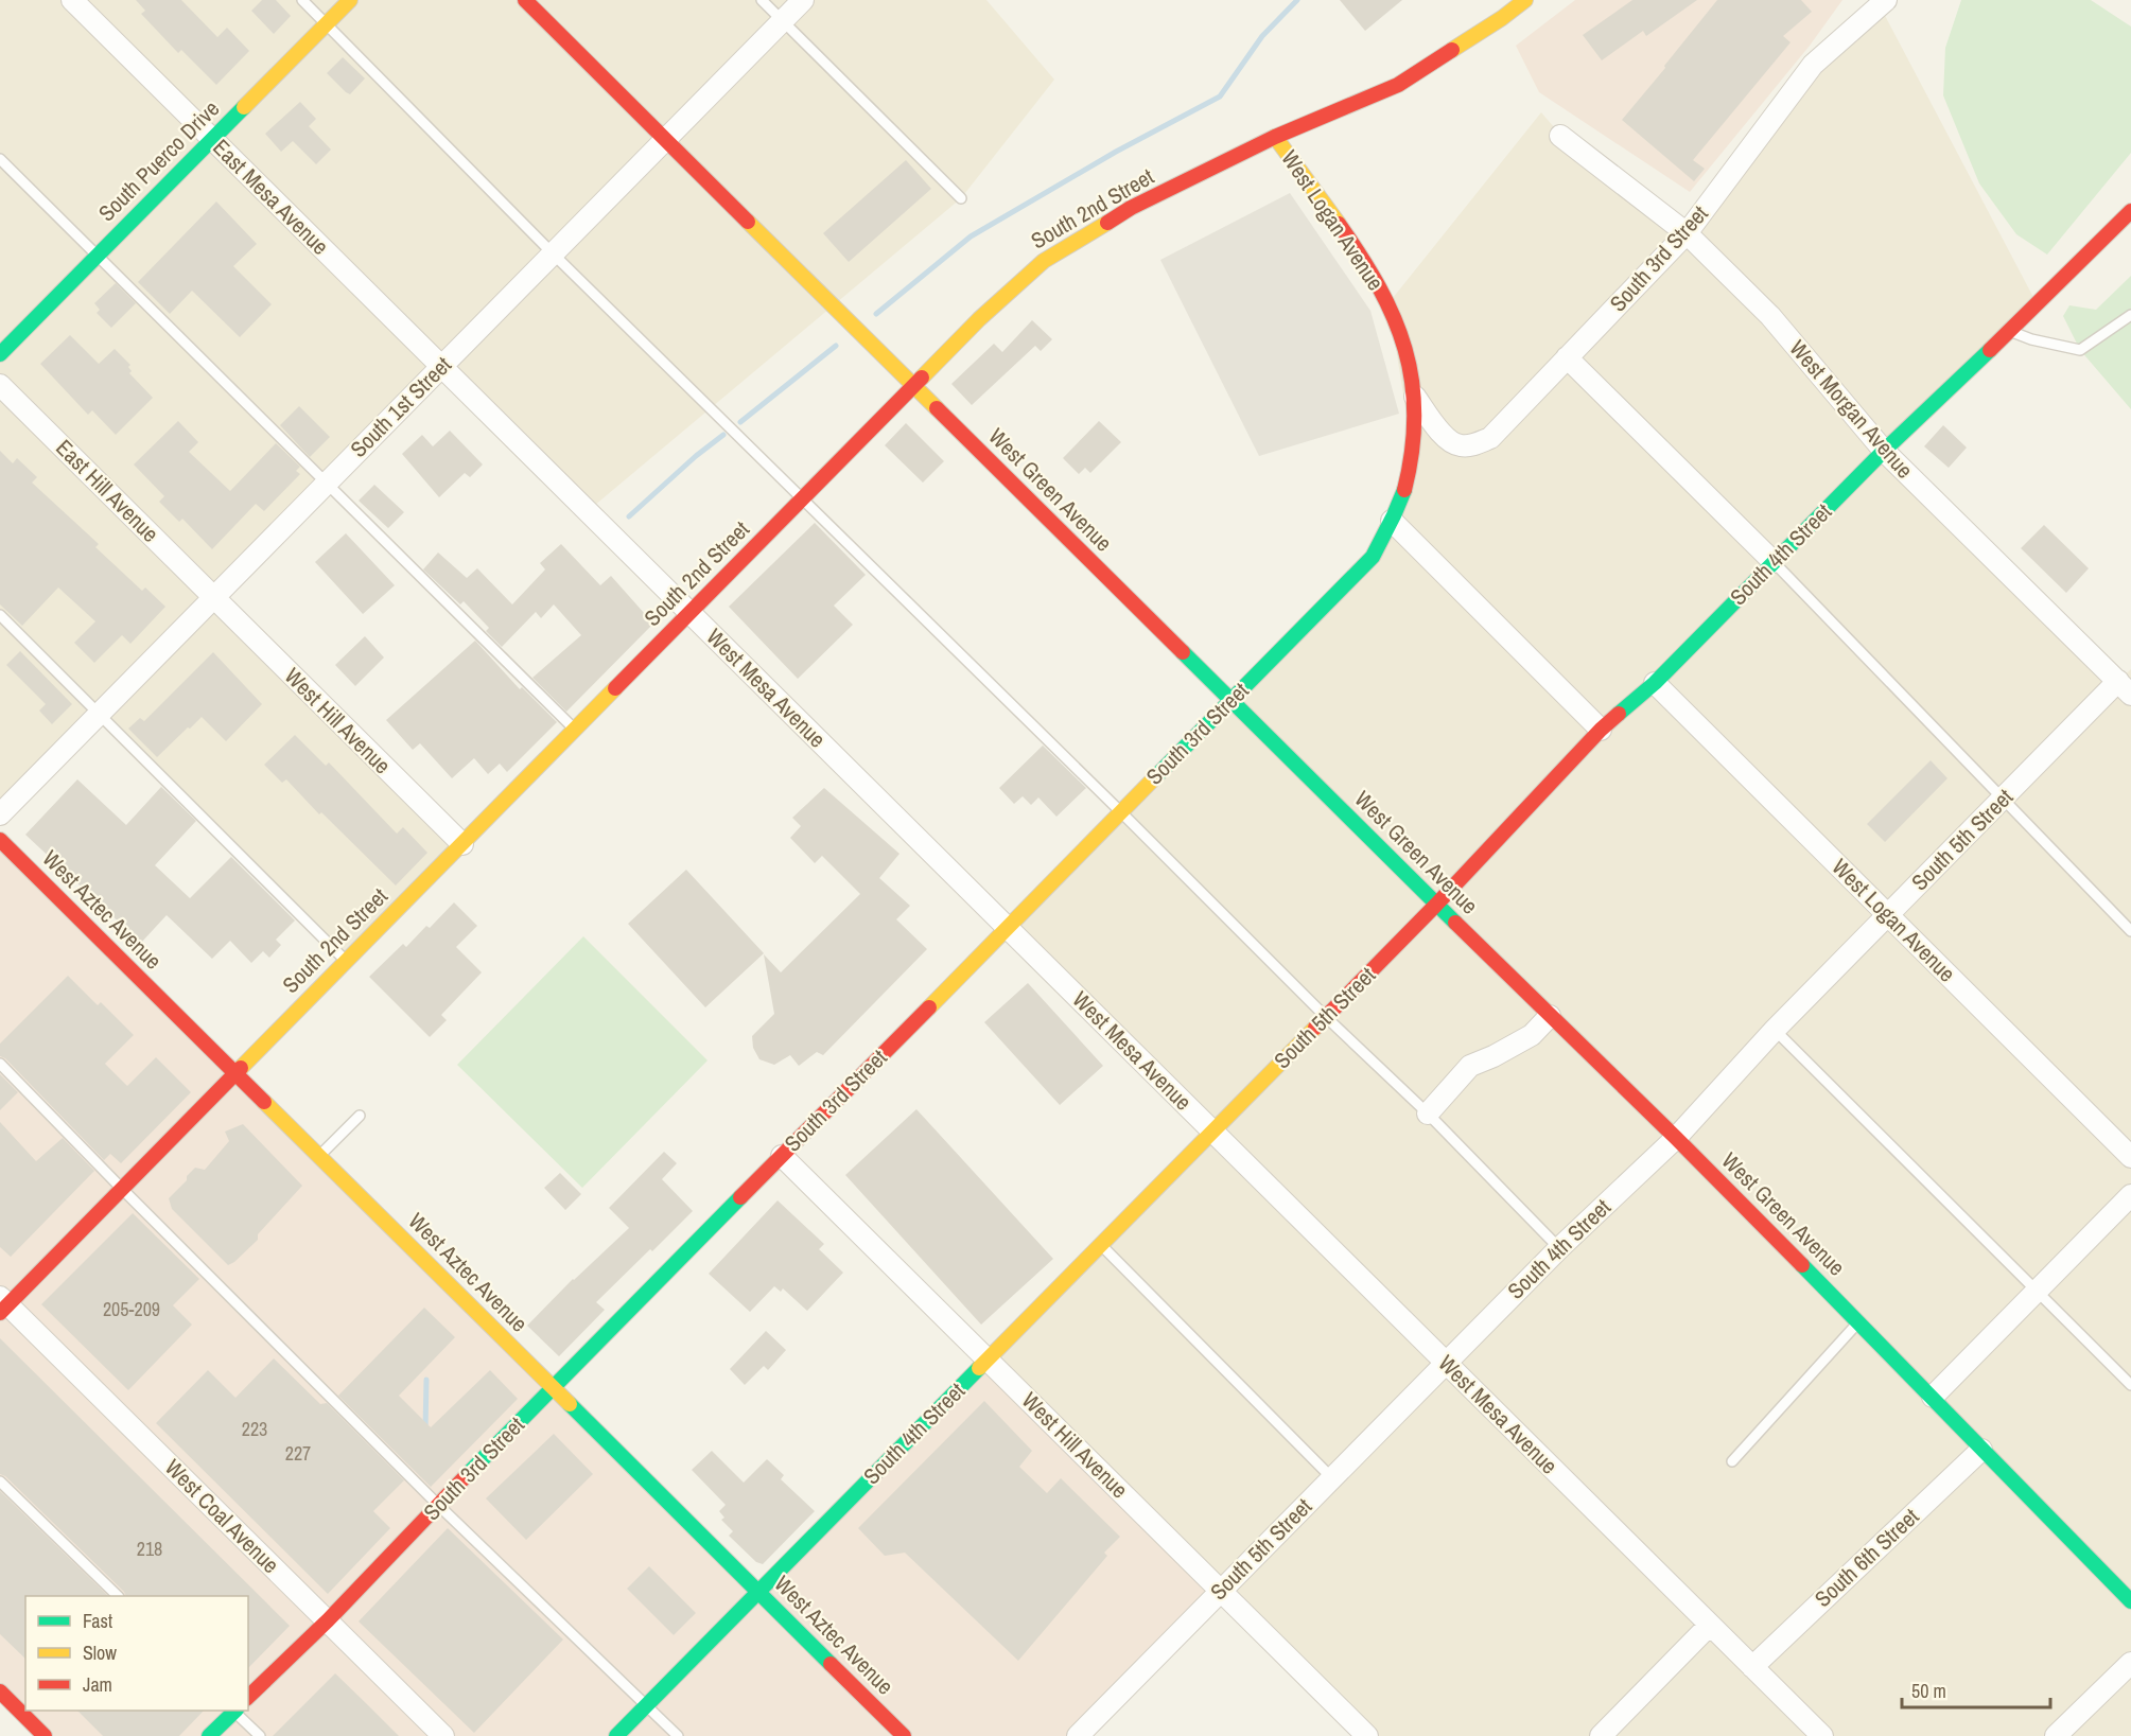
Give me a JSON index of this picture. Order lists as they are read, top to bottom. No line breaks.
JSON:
{"streets":{"main road":["South Puerco Drive","South 2nd Street","West Logan Avenue","South 3rd Street","West Green Avenue","South 4th Street","South 5th Street","West Aztec Avenue"],"street":["East Mesa Avenue","South 1st Street","West Morgan Avenue","East Hill Avenue","West Mesa Avenue","West Hill Avenue","West Coal Avenue","South 6th Street"]},"crossings":[["South Puerco Drive","East Mesa Avenue"],["East Mesa Avenue","South 1st Street"],["East Mesa Avenue","West Mesa Avenue"],["South 2nd Street","West Logan Avenue"],["South 2nd Street","West Green Avenue"],["South 2nd Street","West Mesa Avenue"],["South 2nd Street","West Hill Avenue"],["South 2nd Street","West Aztec Avenue"],["South 2nd Street","West Coal Avenue"],["West Logan Avenue","South 3rd Street"],["West Logan Avenue","South 4th Street"],["West Logan Avenue","South 5th Street"],["South 3rd Street","West Morgan Avenue"],["South 3rd Street","West Green Avenue"],["South 3rd Street","West Mesa Avenue"],["South 3rd Street","West Hill Avenue"],["South 3rd Street","West Aztec Avenue"],["South 3rd Street","West Coal Avenue"],["South 1st Street","West Green Avenue"],["South 1st Street","East Hill Avenue"],["South 1st Street","West Mesa Avenue"],["South 1st Street","West Hill Avenue"],["West Morgan Avenue","South 4th Street"],["West Morgan Avenue","South 5th Street"],["West Green Avenue","South 4th Street"],["West Green Avenue","South 5th Street"],["West Green Avenue","South 6th Street"],["East Hill Avenue","West Hill Avenue"],["South 4th Street","West Mesa Avenue"],["South 4th Street","West Hill Avenue"],["South 4th Street","South 5th Street"],["South 4th Street","West Aztec Avenue"],["West Mesa Avenue","South 5th Street"],["West Mesa Avenue","South 6th Street"],["West Hill Avenue","South 5th Street"]],"house_numbers":["205-209","223","227","218"],"legend":["Fast","Slow","Jam"],"scale_bar":"50 m"}
